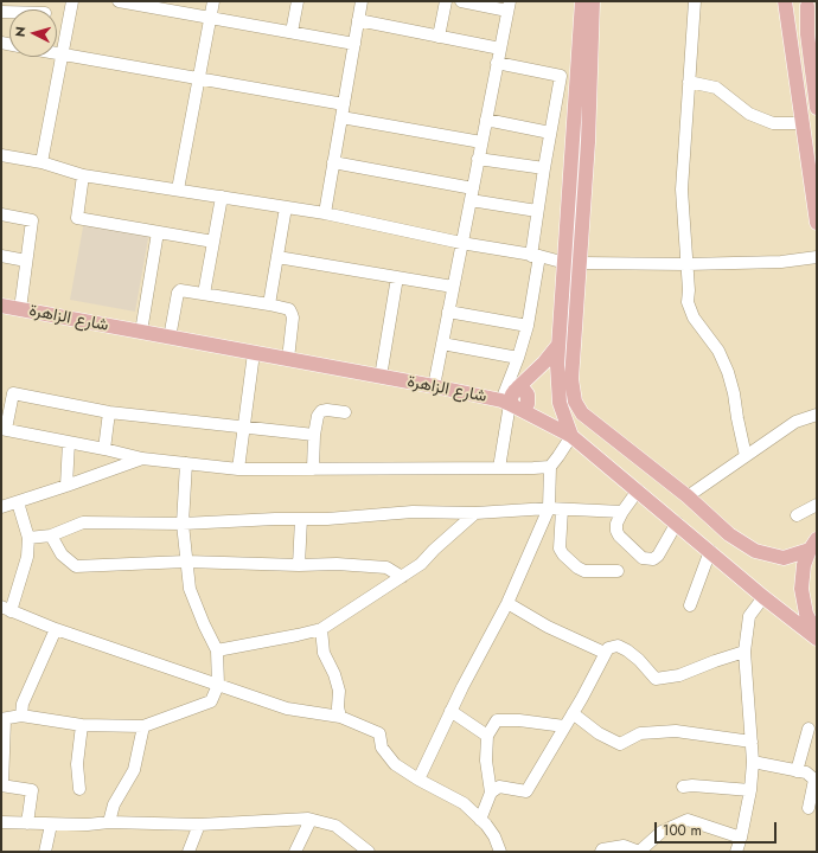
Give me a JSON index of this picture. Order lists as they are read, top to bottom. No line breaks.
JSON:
{"streets":{"main road":["شارع الزاهرة"]},"scale_bar":"100 m","north":"left"}
